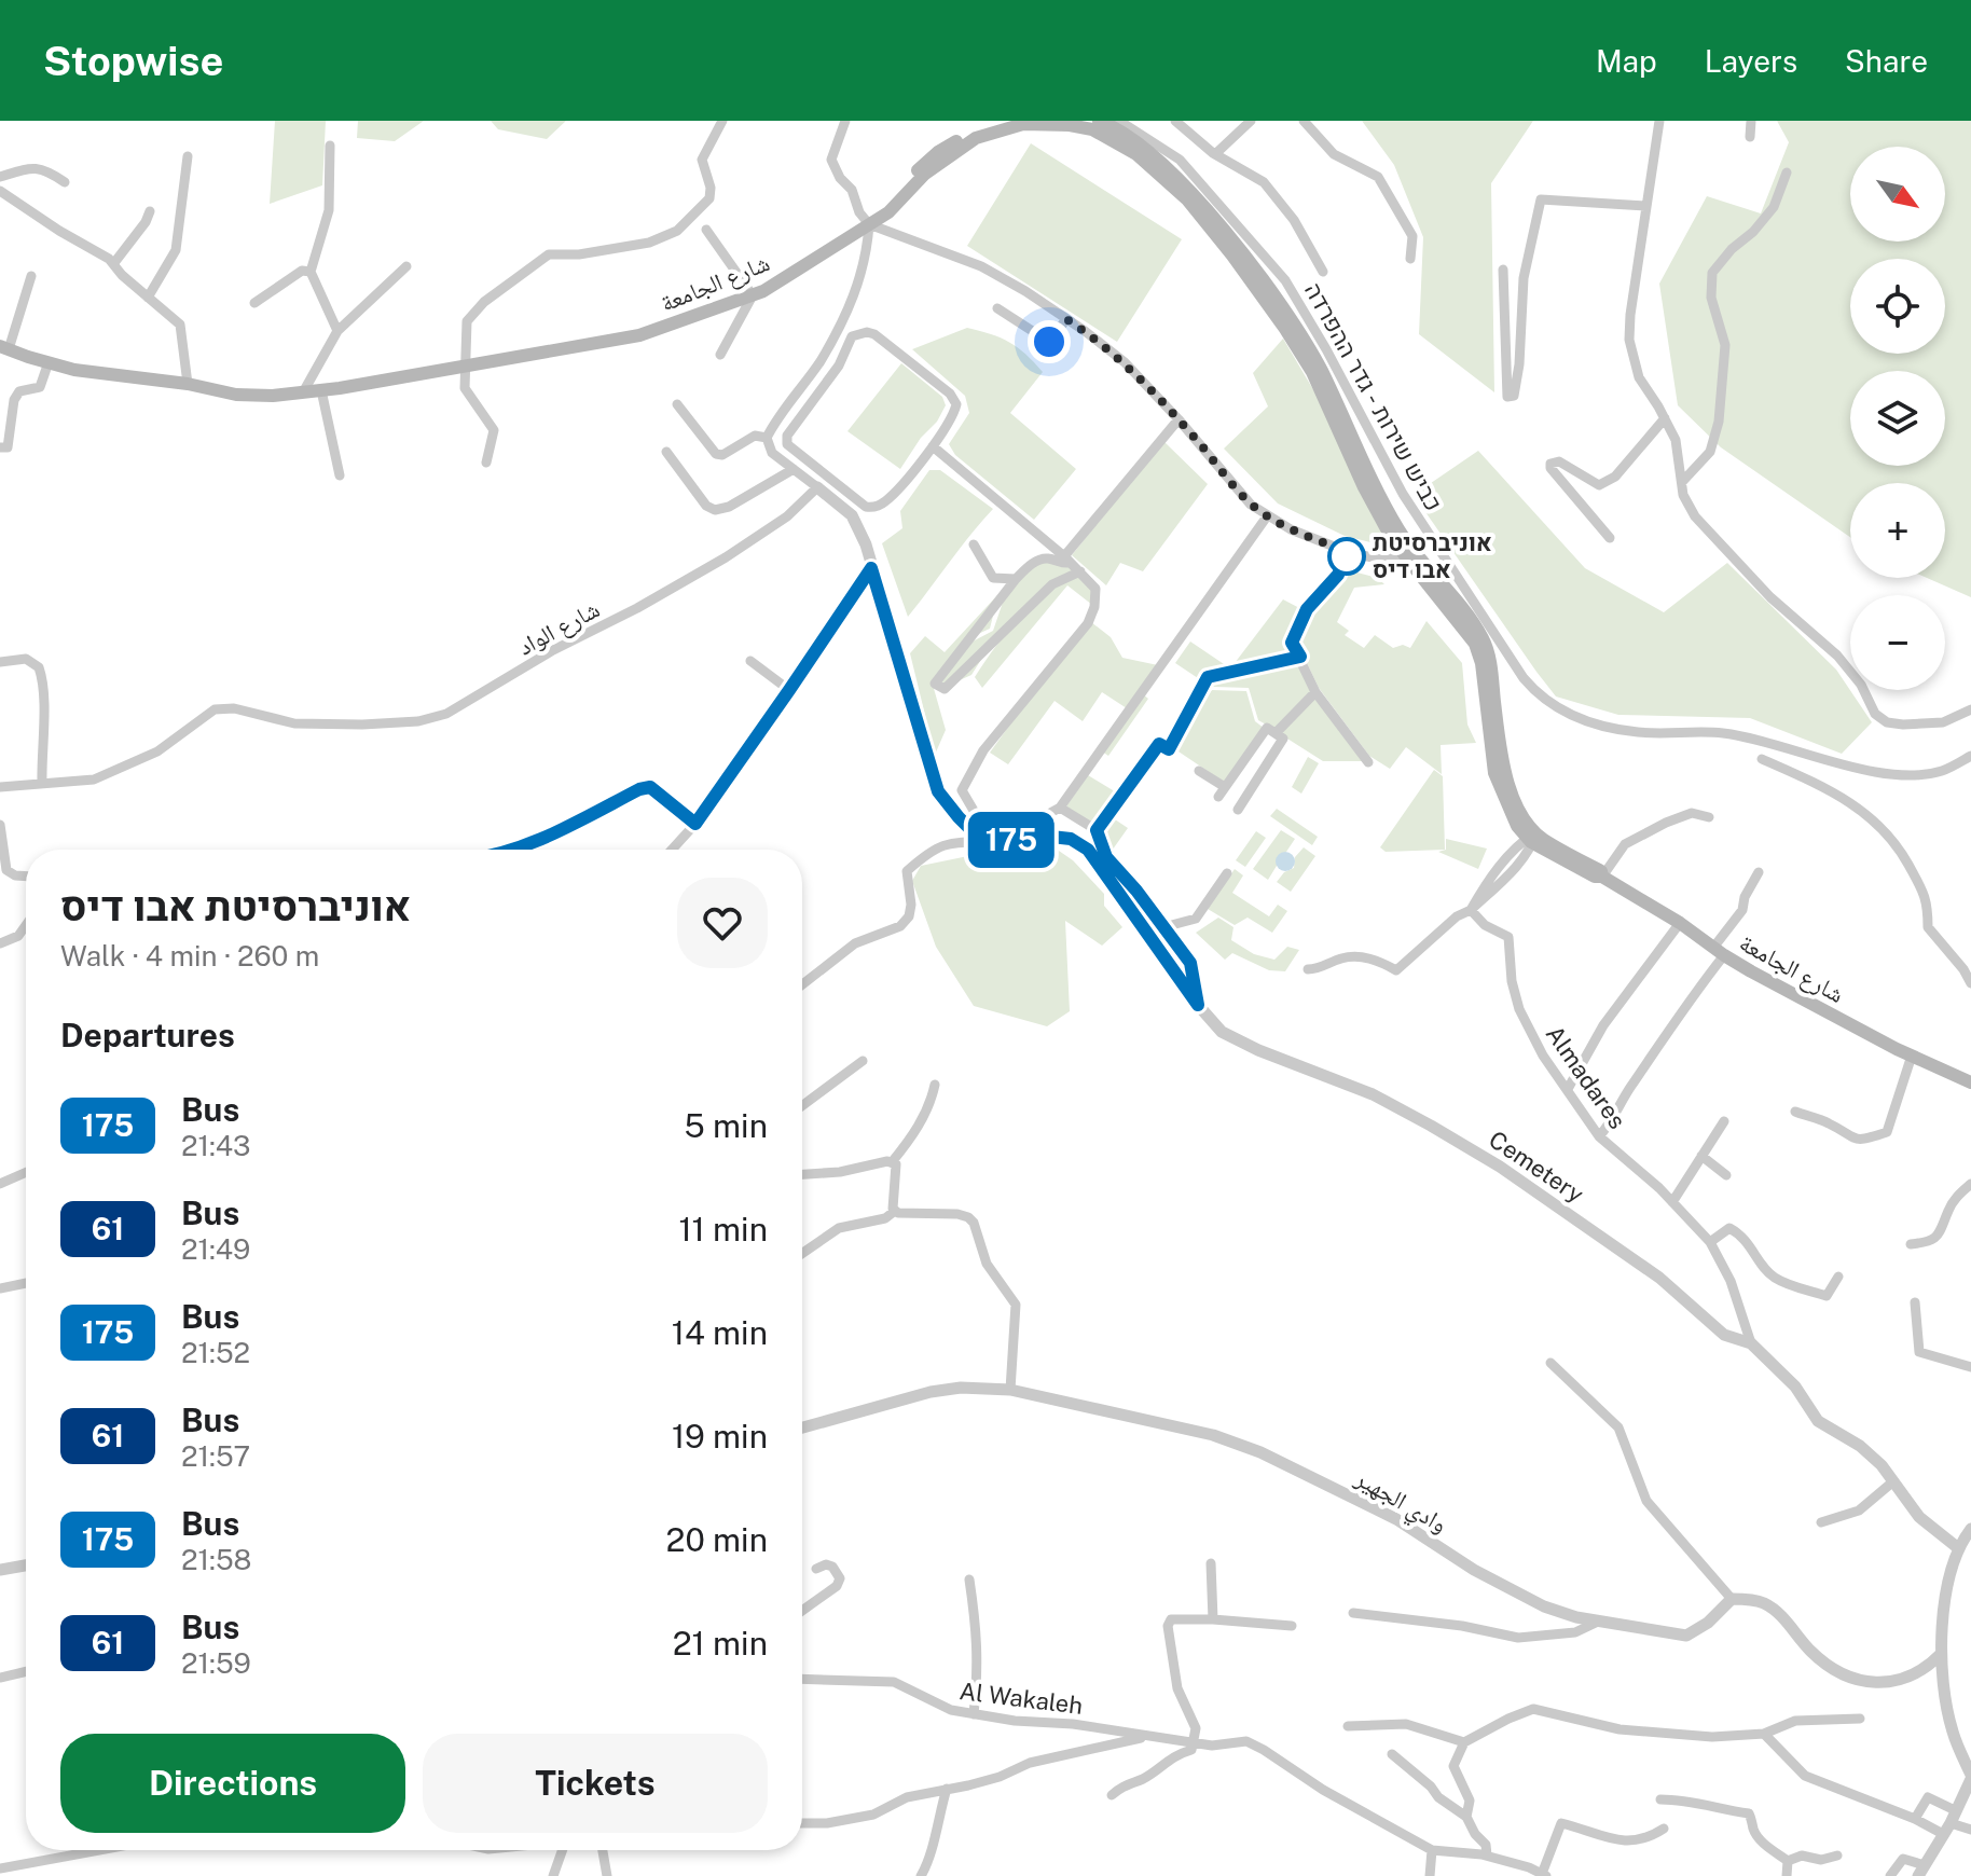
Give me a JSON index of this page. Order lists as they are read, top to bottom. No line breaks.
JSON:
{"streets":{"main road":["شارع الجامعة"],"street":["כביש שירות - גדר ההפרדה","شارع الواد","Almadares","Cemetery","وادي الجهير","Al Wakaleh"]},"crossings":[["Almadares","Cemetery"]],"places":["אוניברסיטת אבו דיס"],"lines":["bus line 175"],"north":"bottom right","page":{"header":"Stopwise","nav":["Map","Layers","Share"],"on_map":"175","map_buttons":["+","−"],"heading":[["אוניברסיטת אבו דיס","Walk · 4 min · 260 m"],"Departures"],"list":[{"mark":"175","name":"Bus","note":"21:43","value":"5 min"},{"mark":"61","name":"Bus","note":"21:49","value":"11 min"},{"mark":"175","name":"Bus","note":"21:52","value":"14 min"},{"mark":"61","name":"Bus","note":"21:57","value":"19 min"},{"mark":"175","name":"Bus","note":"21:58","value":"20 min"},{"mark":"61","name":"Bus","note":"21:59","value":"21 min"}],"buttons":["Directions","Tickets"]}}
